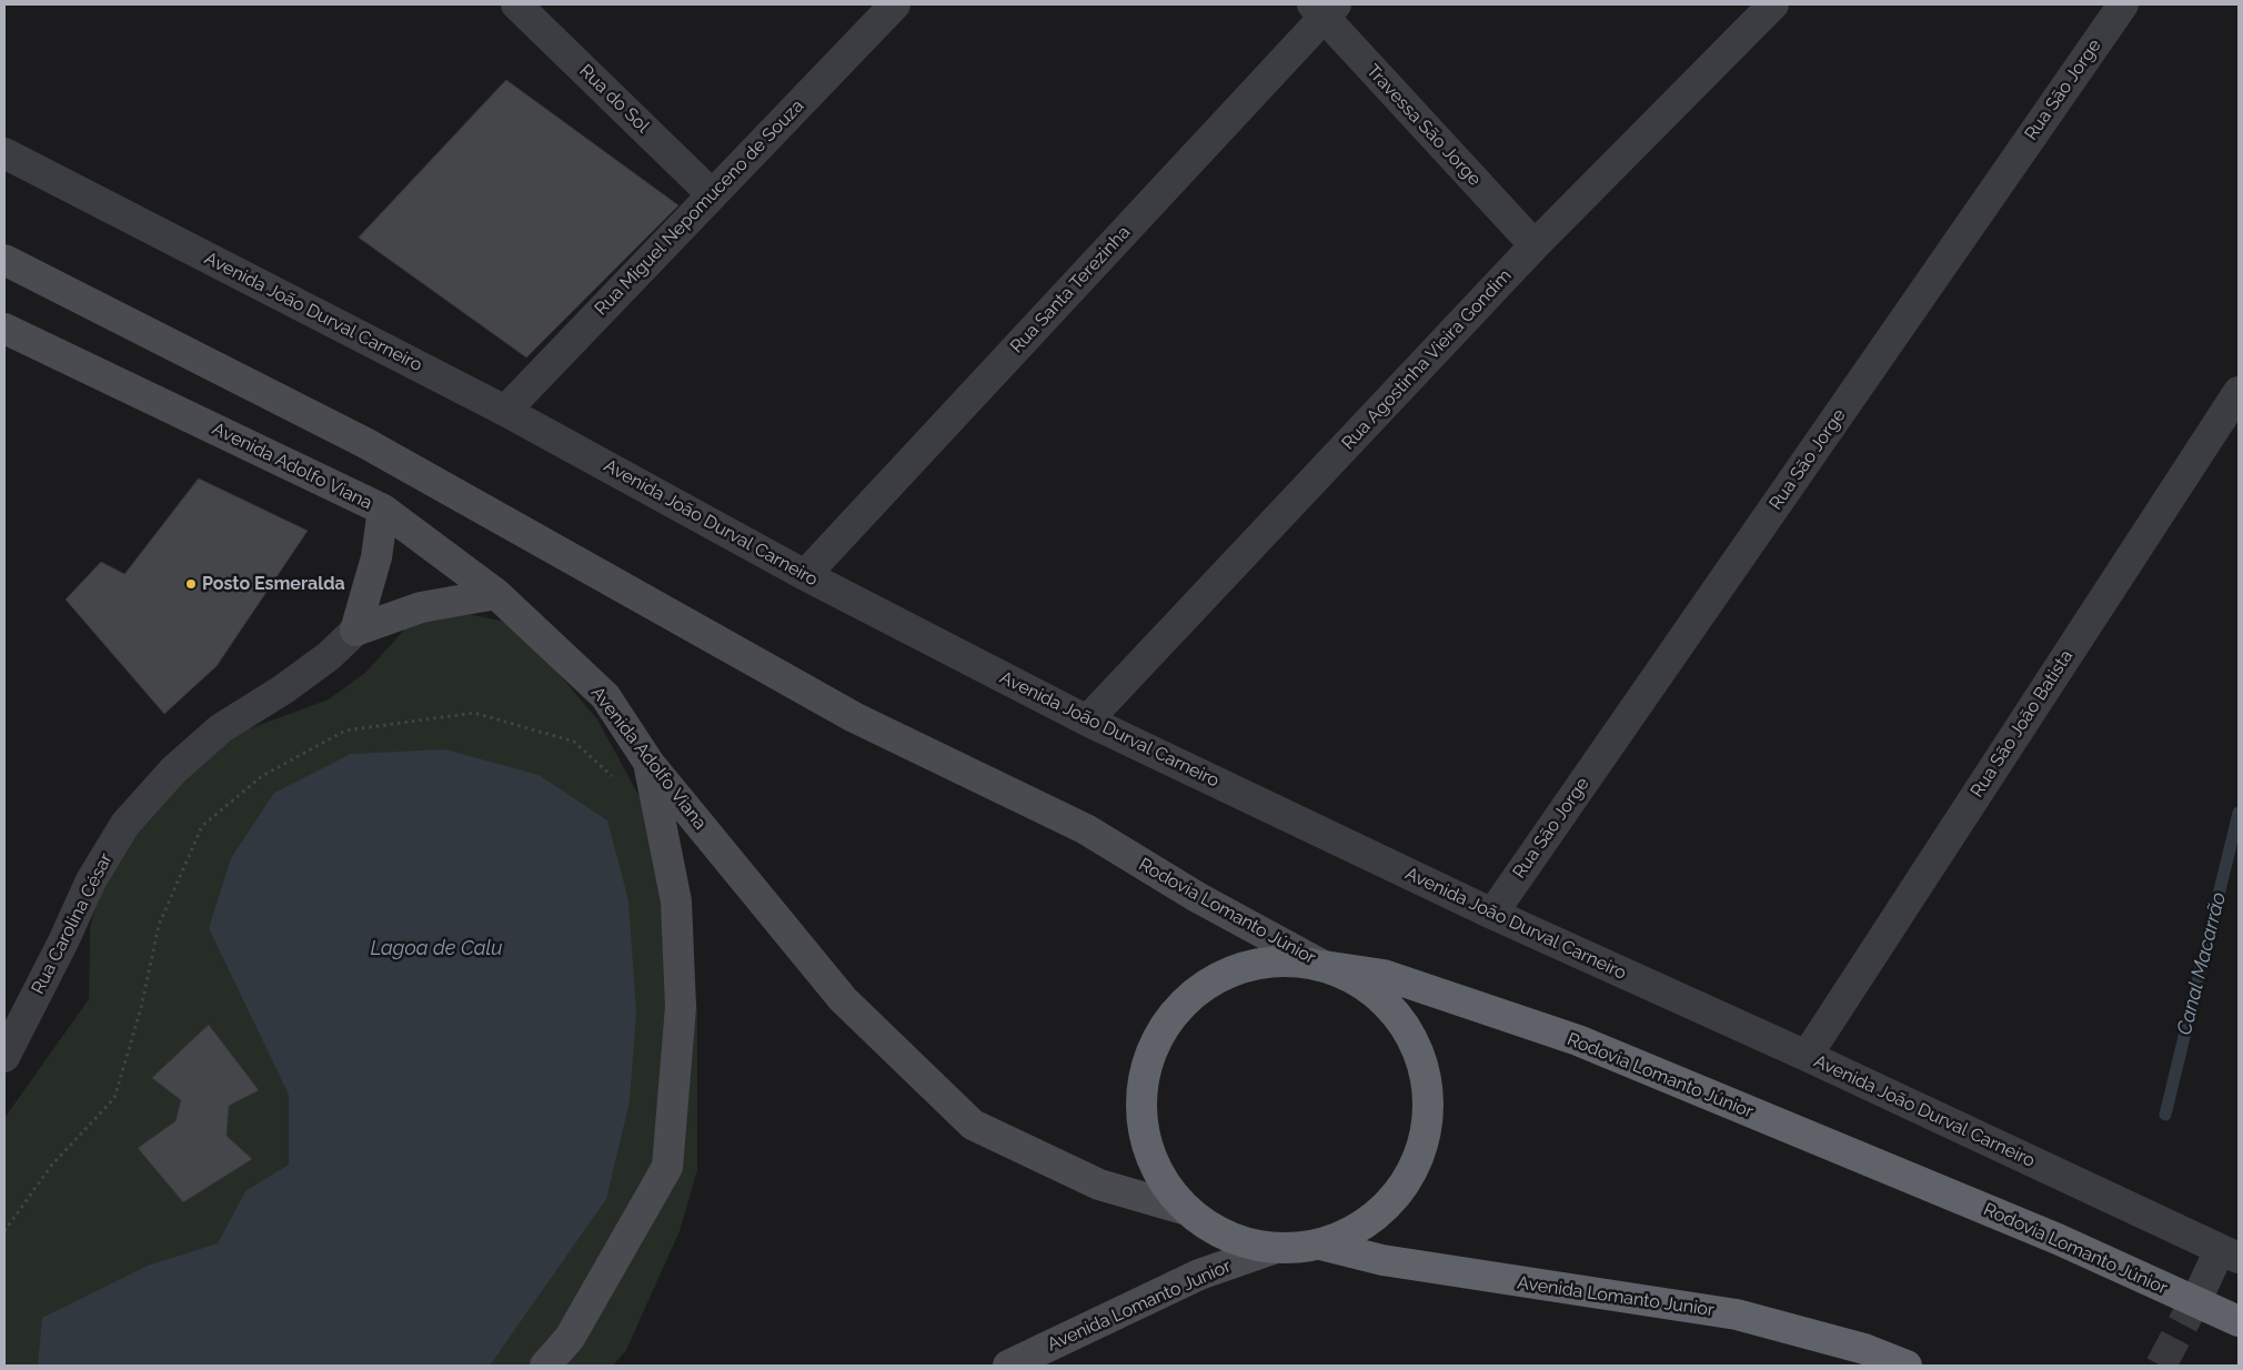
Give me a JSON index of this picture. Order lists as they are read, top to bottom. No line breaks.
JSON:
{"streets":{"highway":["Rodovia Lomanto Júnior","Avenida Lomanto Junior"],"main road":["Avenida Adolfo Viana"],"street":["Rua São Jorge","Rua do Sol","Travessa São Jorge","Rua Miguel Nepomuceno de Souza","Rua Santa Terezinha","Avenida João Durval Carneiro","Rua Agostinha Vieira Gondim","Rua São João Batista","Rua Carolina César"]},"crossings":[["Rua São Jorge","Avenida João Durval Carneiro"],["Rua do Sol","Rua Miguel Nepomuceno de Souza"],["Travessa São Jorge","Rua Santa Terezinha"],["Travessa São Jorge","Rua Agostinha Vieira Gondim"],["Rua Miguel Nepomuceno de Souza","Avenida João Durval Carneiro"],["Rua Santa Terezinha","Avenida João Durval Carneiro"],["Avenida João Durval Carneiro","Rua Agostinha Vieira Gondim"],["Avenida João Durval Carneiro","Rua São João Batista"]],"water":["Lagoa de Calu","Canal Macarrão"],"places":["Posto Esmeralda"]}
